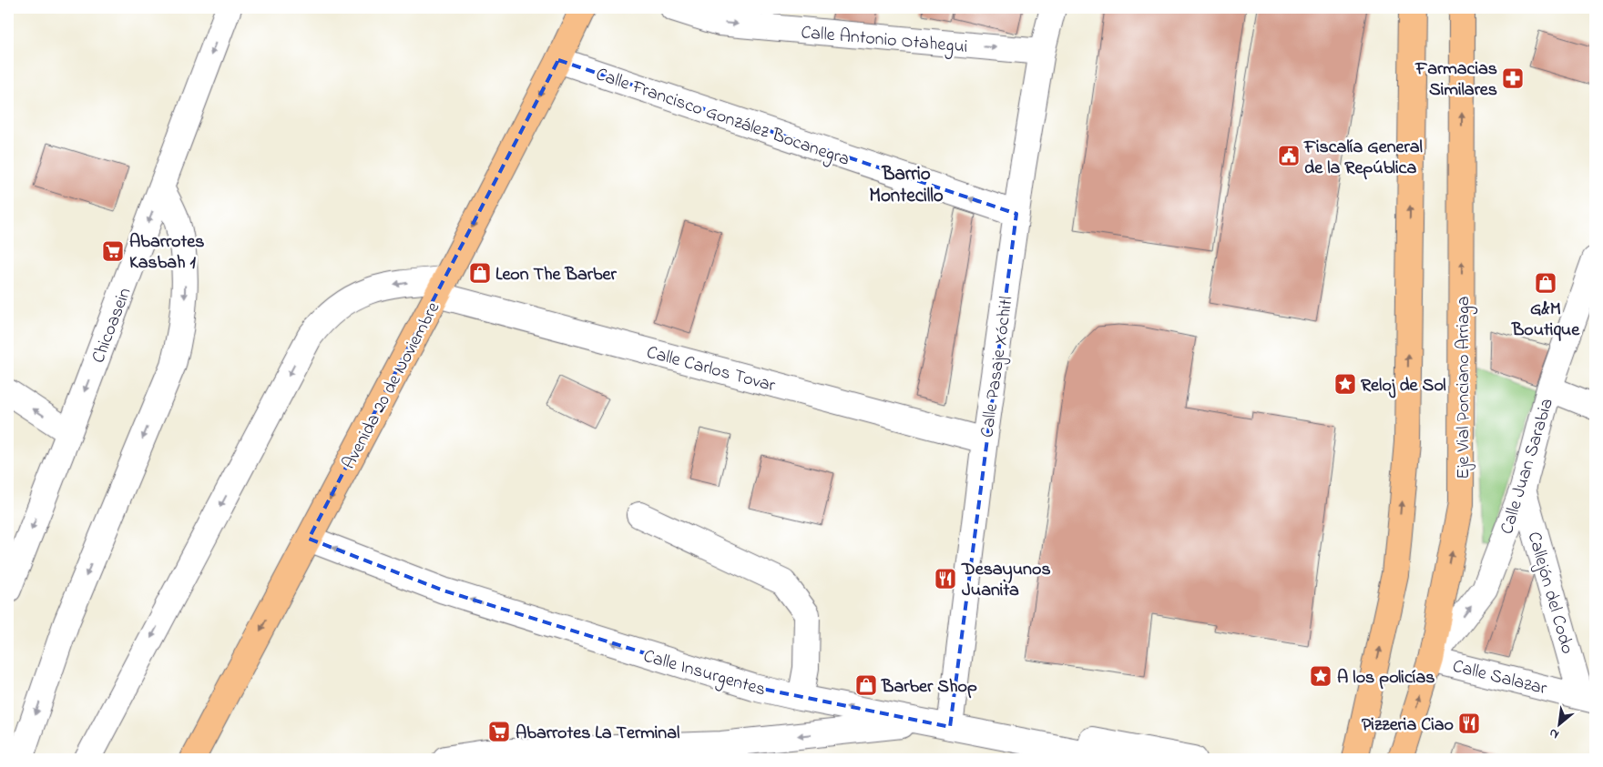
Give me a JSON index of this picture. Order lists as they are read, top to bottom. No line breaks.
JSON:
{"streets":{"main road":["Avenida 20 de Noviembre","Eje Vial Ponciano Arriaga"],"street":["Calle Antonio Otahegui","Calle Francisco González Bocanegra","Chicoasein","Calle Pasaje Xóchitl","Calle Carlos Tovar","Calle Juan Sarabia","Callejón del Codo","Calle Insurgentes","Calle Salazar"]},"crossings":[["Calle Antonio Otahegui","Calle Pasaje Xóchitl"],["Calle Francisco González Bocanegra","Calle Pasaje Xóchitl"],["Calle Francisco González Bocanegra","Avenida 20 de Noviembre"],["Calle Pasaje Xóchitl","Calle Carlos Tovar"],["Calle Pasaje Xóchitl","Calle Insurgentes"],["Calle Carlos Tovar","Avenida 20 de Noviembre"],["Avenida 20 de Noviembre","Calle Insurgentes"],["Eje Vial Ponciano Arriaga","Calle Juan Sarabia"],["Eje Vial Ponciano Arriaga","Calle Salazar"],["Calle Juan Sarabia","Callejón del Codo"],["Calle Juan Sarabia","Calle Salazar"],["Callejón del Codo","Calle Salazar"]],"one_way":["Calle Antonio Otahegui","Calle Francisco González Bocanegra","Avenida 20 de Noviembre","Calle Juan Sarabia"],"districts":["Barrio Montecillo"],"places":{"pharmacy":["Farmacias Similares"],"public building":["Fiscalía General de la República"],"supermarket":["Abarrotes Kasbah 1","Abarrotes La Terminal"],"shop":["Leon The Barber","G&M Boutique","Barber Shop"],"place":["Reloj de Sol","A los policías"],"restaurant":["Desayunos Juanita","Pizzeria Ciao"]},"north":"bottom left"}
